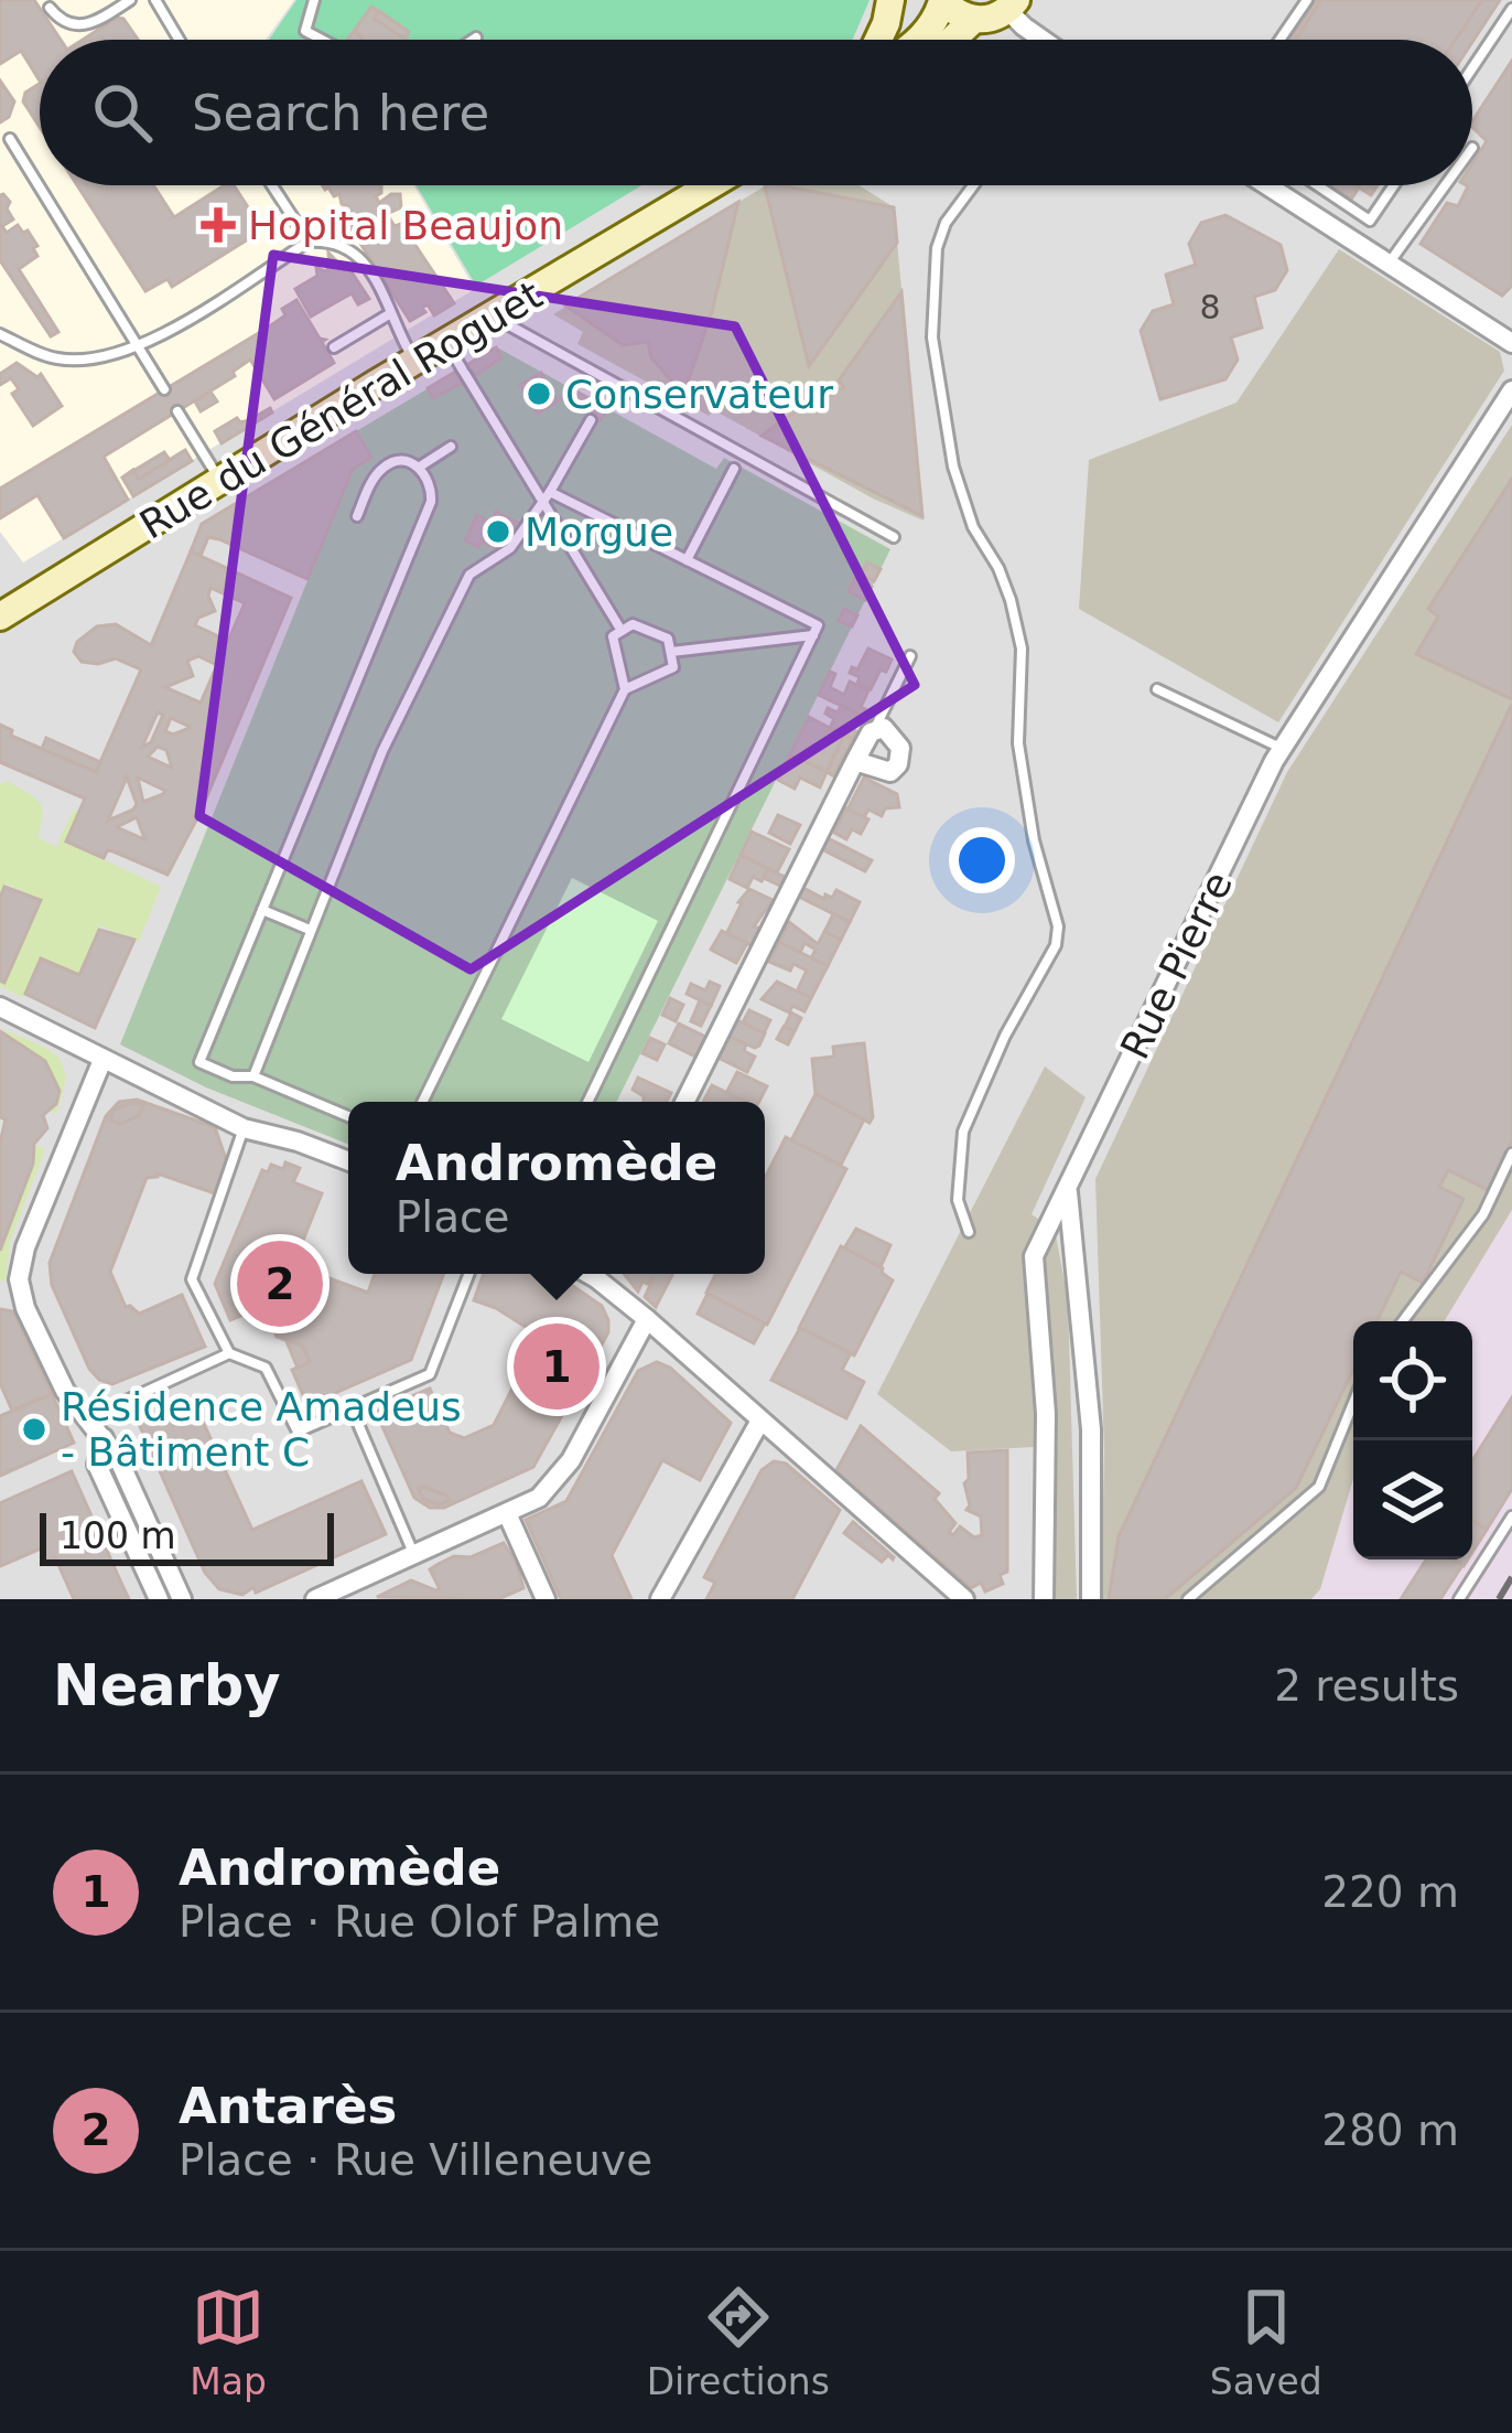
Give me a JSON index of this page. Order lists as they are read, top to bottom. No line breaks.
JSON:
{"streets":{"main road":["Rue du Général Roguet"],"street":["Rue Pierre"]},"places":{"health":["Hopital Beaujon"],"other":["Conservateur","Morgue","Résidence Amadeus - Bâtiment C"]},"house_numbers":["8"],"scale_bar":"100 m","page":{"search":"Search here","popup":["Andromède","Place"],"pins":["2","1"],"scale":"100 m","heading":["Nearby","2 results"],"list":[{"mark":"1","name":"Andromède","note":"Place · Rue Olof Palme","value":"220 m"},{"mark":"2","name":"Antarès","note":"Place · Rue Villeneuve","value":"280 m"}],"nav":["Map","Directions","Saved"]}}
